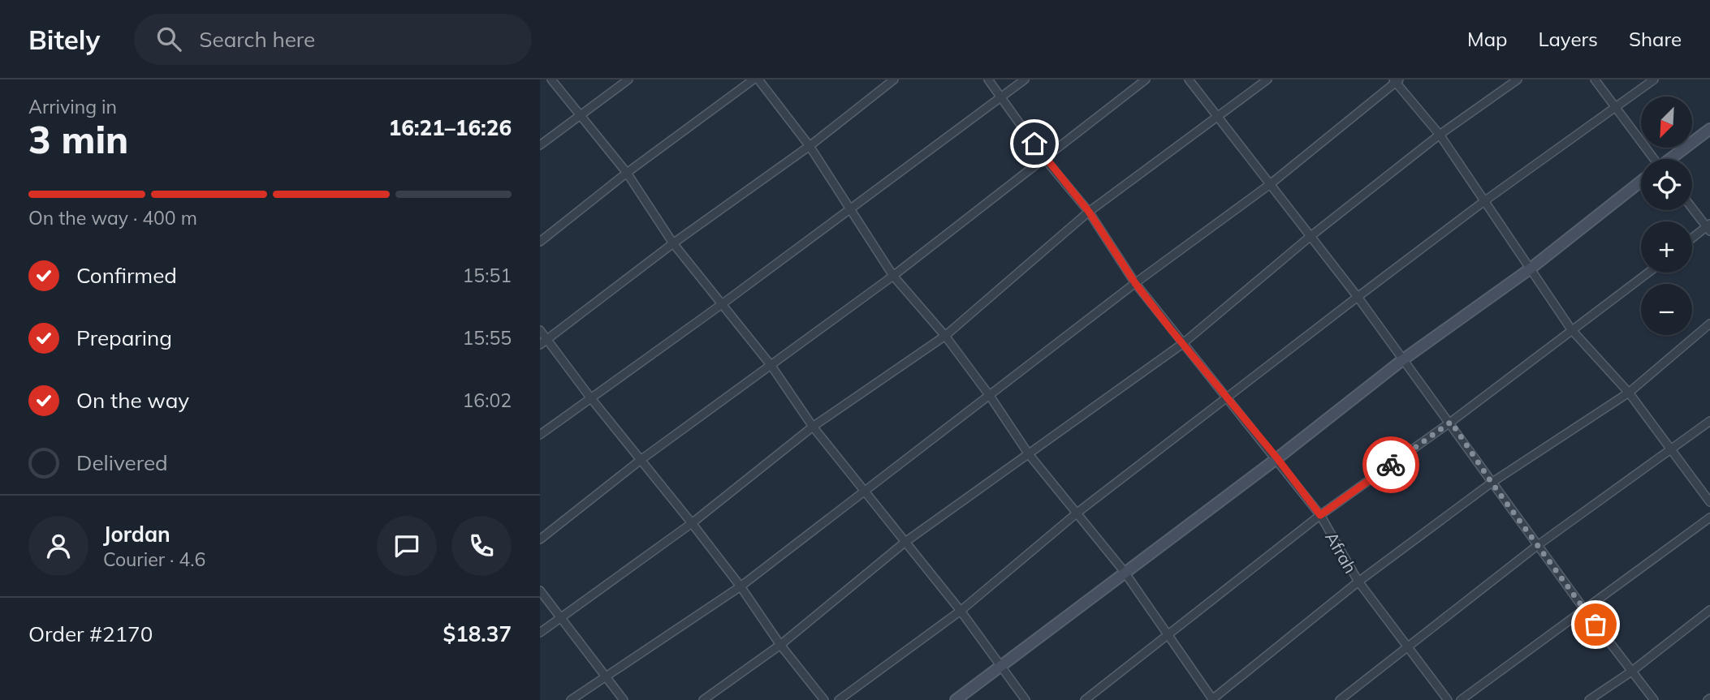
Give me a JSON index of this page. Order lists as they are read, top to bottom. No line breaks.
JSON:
{"streets":{"street":["Afrah"]},"north":"bottom left","page":{"header":"Bitely","search":"Search here","nav":["Map","Layers","Share"],"heading":["3 min","Arriving in","16:21–16:26"],"panel":["Jordan","Courier · 4.6","Order #2170","$18.37"],"map_buttons":["+","−"],"bar":"On the way · 400 m","list":[["Confirmed","15:51"],["Preparing","15:55"],["On the way","16:02"],"Delivered"]}}
